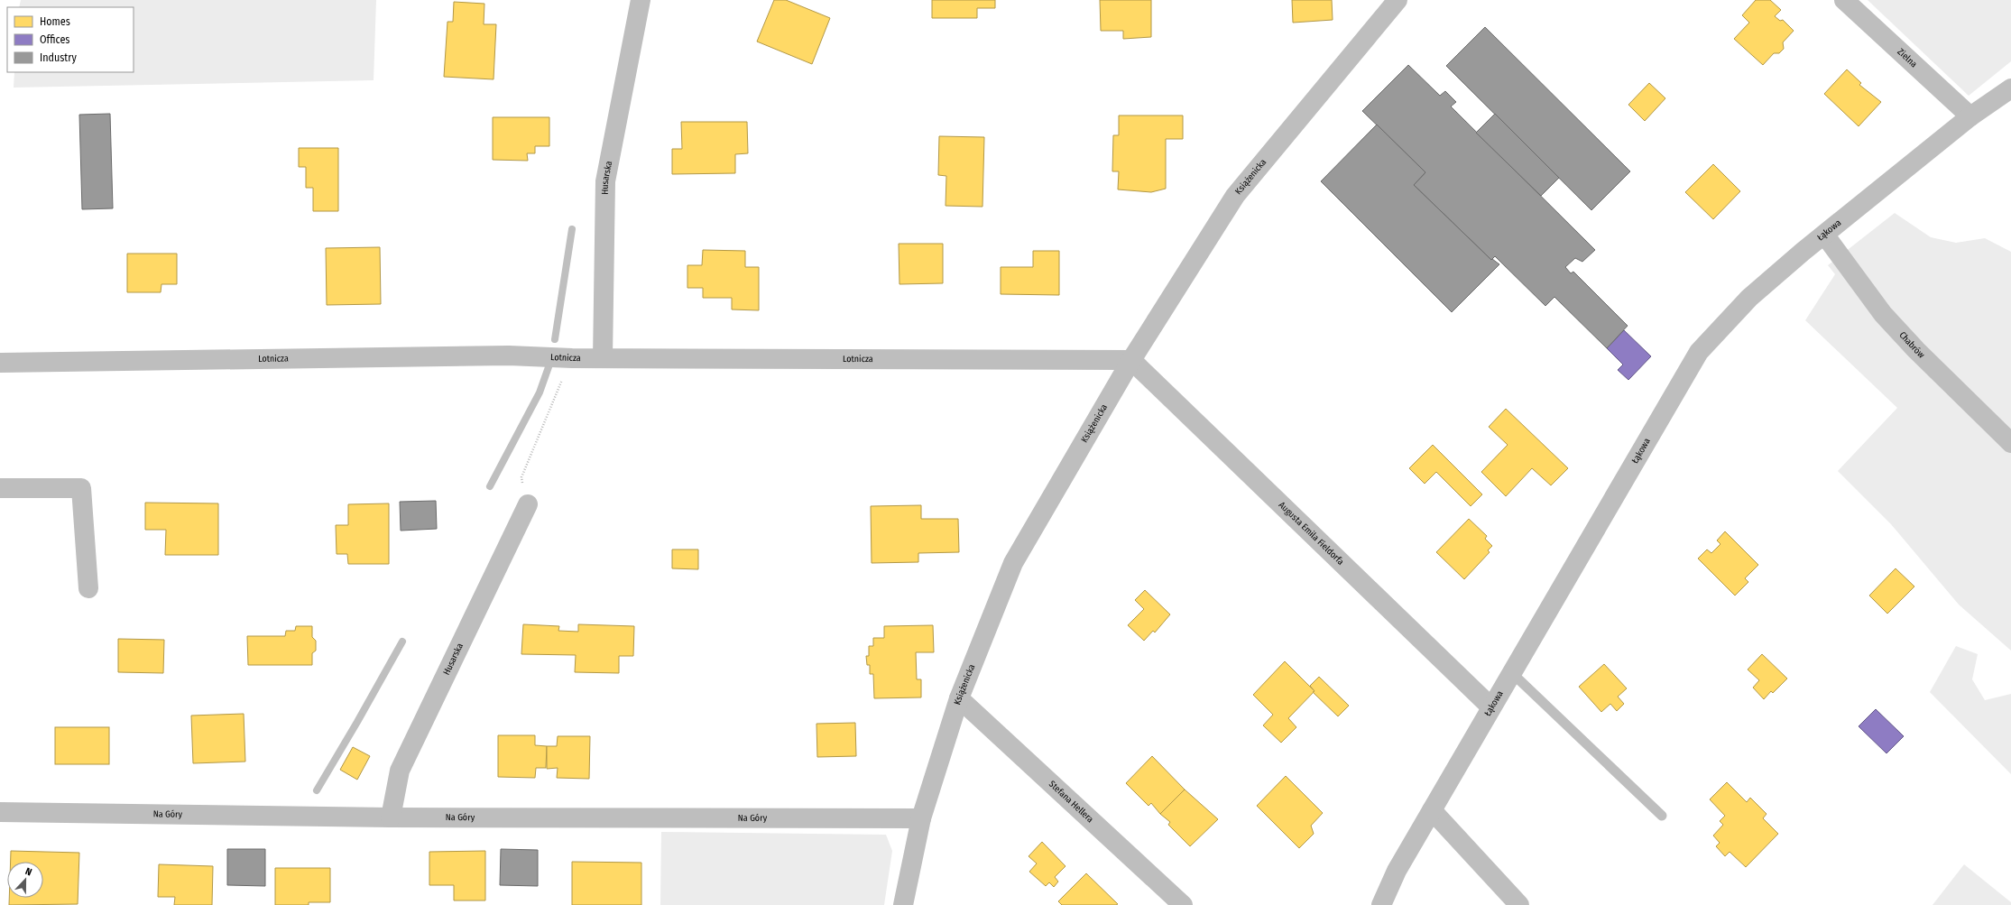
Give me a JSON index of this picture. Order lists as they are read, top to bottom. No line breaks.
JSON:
{"streets":{"street":["Zielna","Książenicka","Husarska","Łąkowa","Chabrów","Lotnicza","Augusta Emila Fieldorfa","Stefana Hellera","Na Góry"]},"crossings":[["Zielna","Łąkowa"],["Książenicka","Lotnicza"],["Książenicka","Augusta Emila Fieldorfa"],["Książenicka","Stefana Hellera"],["Książenicka","Na Góry"],["Husarska","Lotnicza"],["Husarska","Na Góry"],["Łąkowa","Chabrów"],["Łąkowa","Augusta Emila Fieldorfa"],["Lotnicza","Augusta Emila Fieldorfa"]],"legend":["Homes","Offices","Industry"],"north":"top"}
